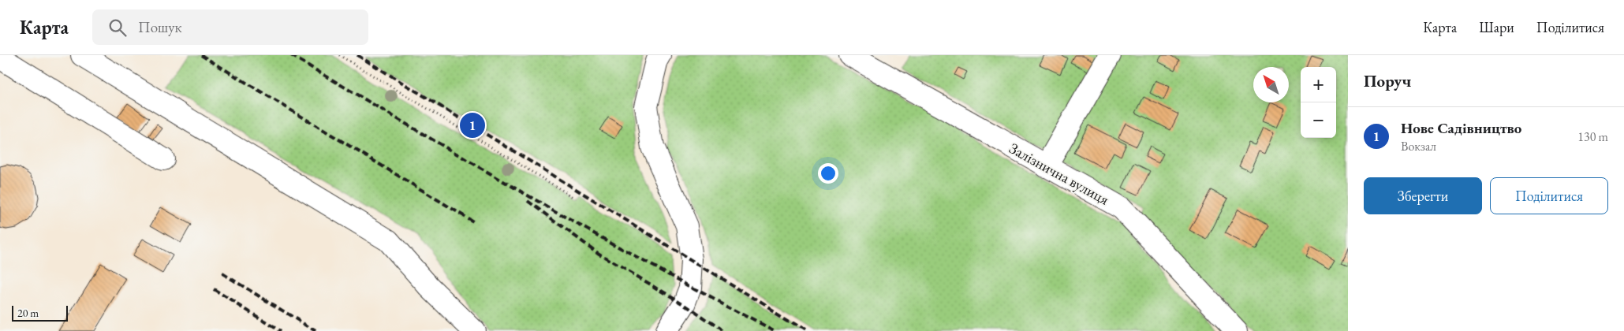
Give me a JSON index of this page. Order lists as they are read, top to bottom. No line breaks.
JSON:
{"streets":{"street":["Залізнична вулиця"]},"scale_bar":"20 m","north":"top left","page":{"header":"Карта","search":"Пошук","nav":["Карта","Шари","Поділитися"],"heading":"Поруч","map_buttons":["+","−"],"list":[{"mark":"1","name":"Нове Садівництво","note":"Вокзал","value":"130 m"}],"pins":"1","buttons":["Зберегти","Поділитися"],"scale":"20 m"}}
